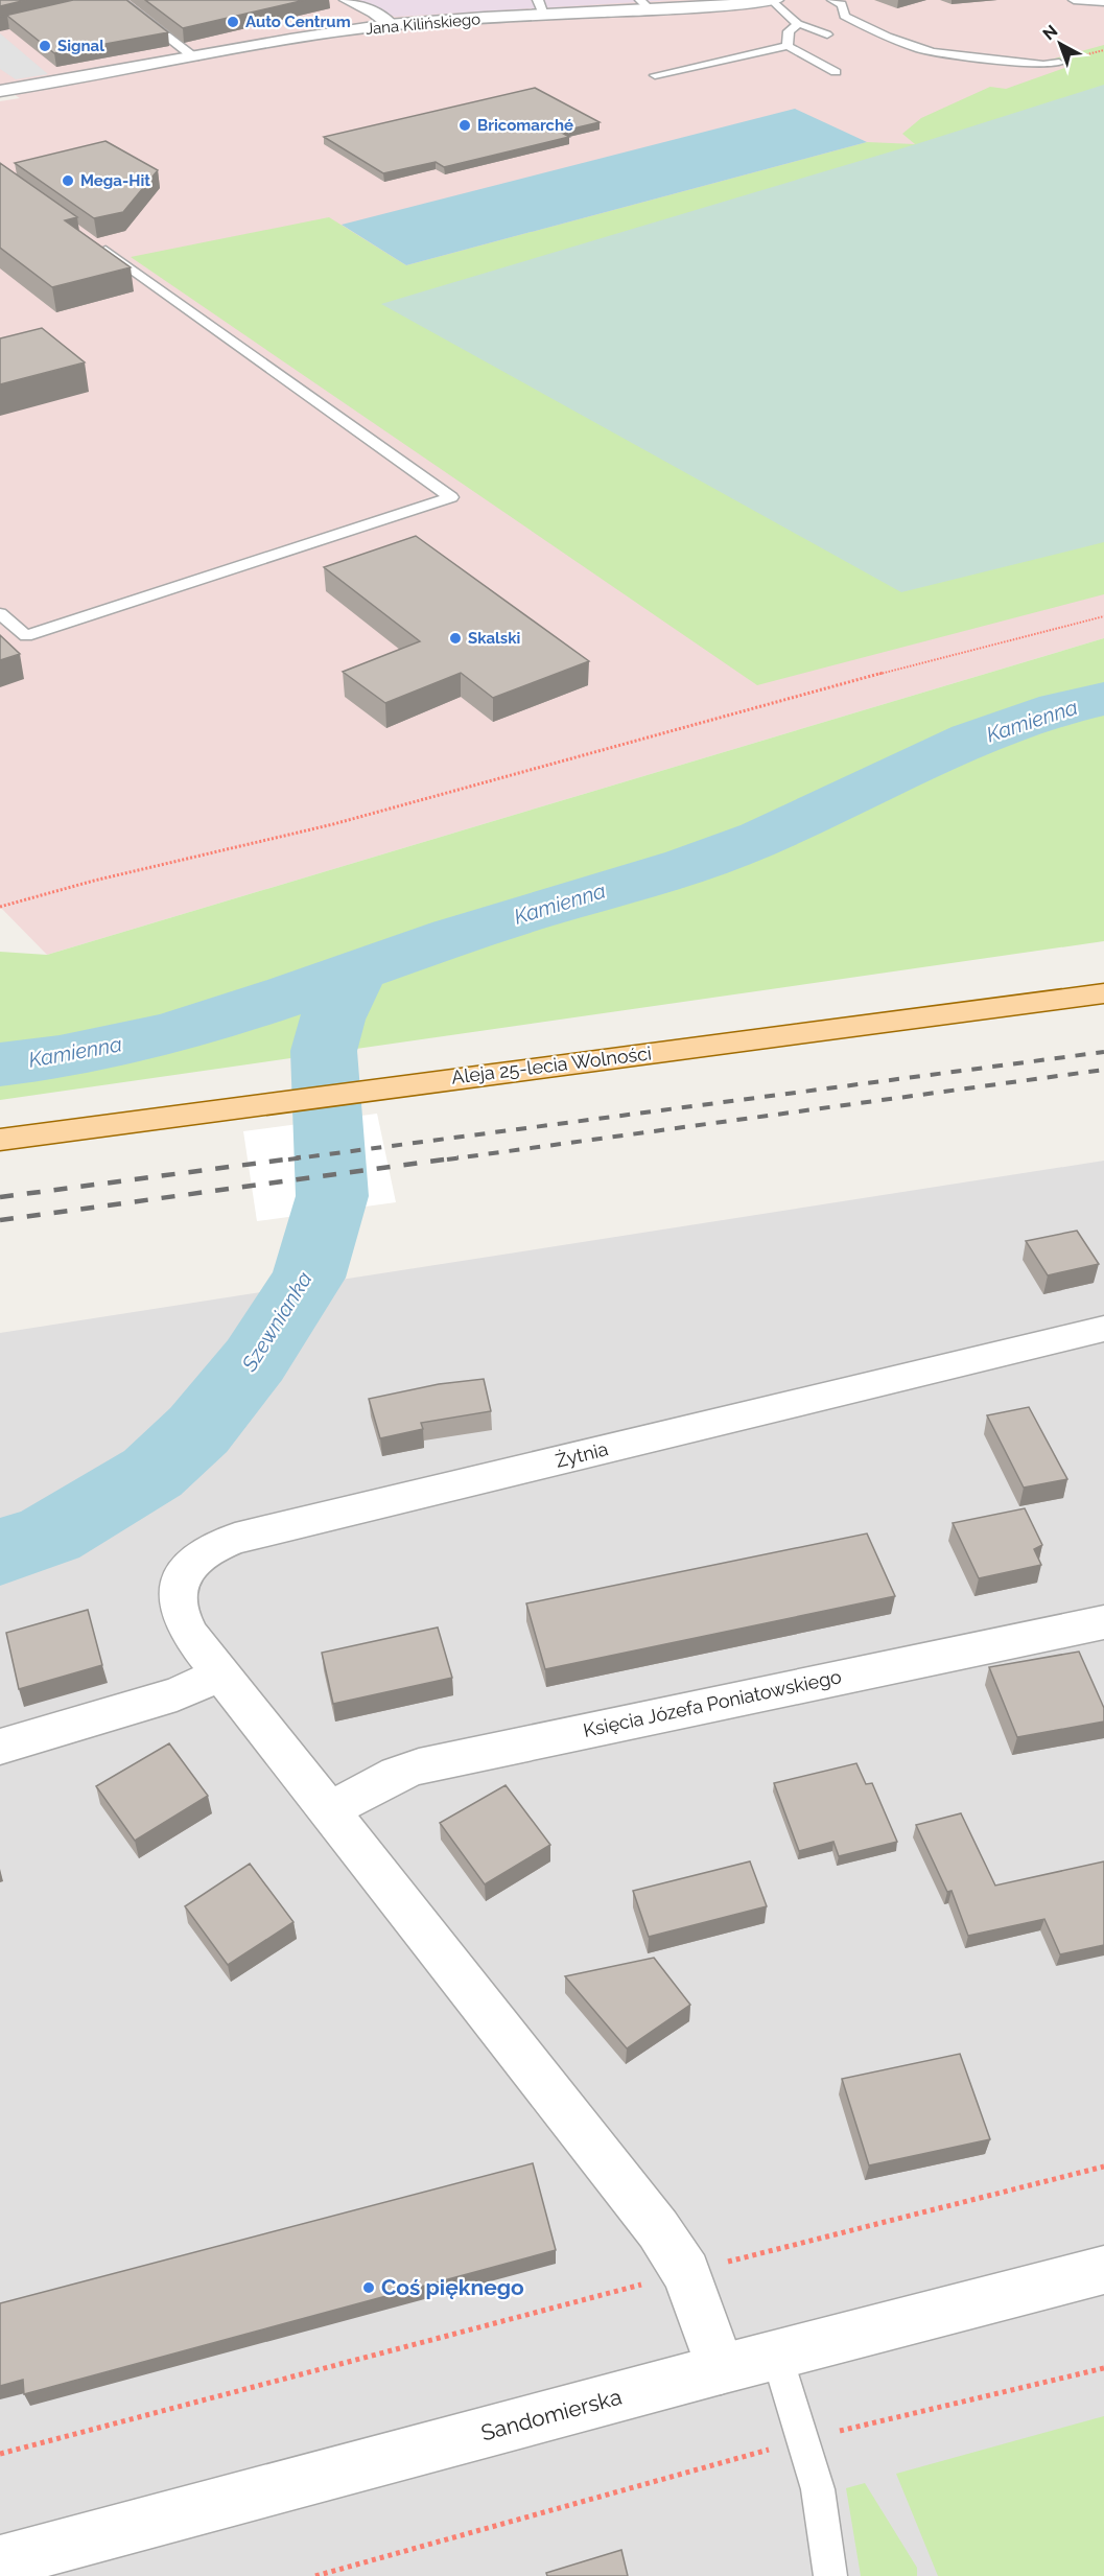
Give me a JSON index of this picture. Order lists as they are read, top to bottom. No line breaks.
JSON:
{"streets":{"main road":["Aleja 25-lecia Wolności"],"street":["Jana Kilińskiego","Żytnia","Księcia Józefa Poniatowskiego","Sandomierska"]},"water":["Kamienna","Szewnianka"],"places":["Auto Centrum","Signal","Bricomarché","Mega-Hit","Skalski","Coś pięknego"],"north":"top left"}
